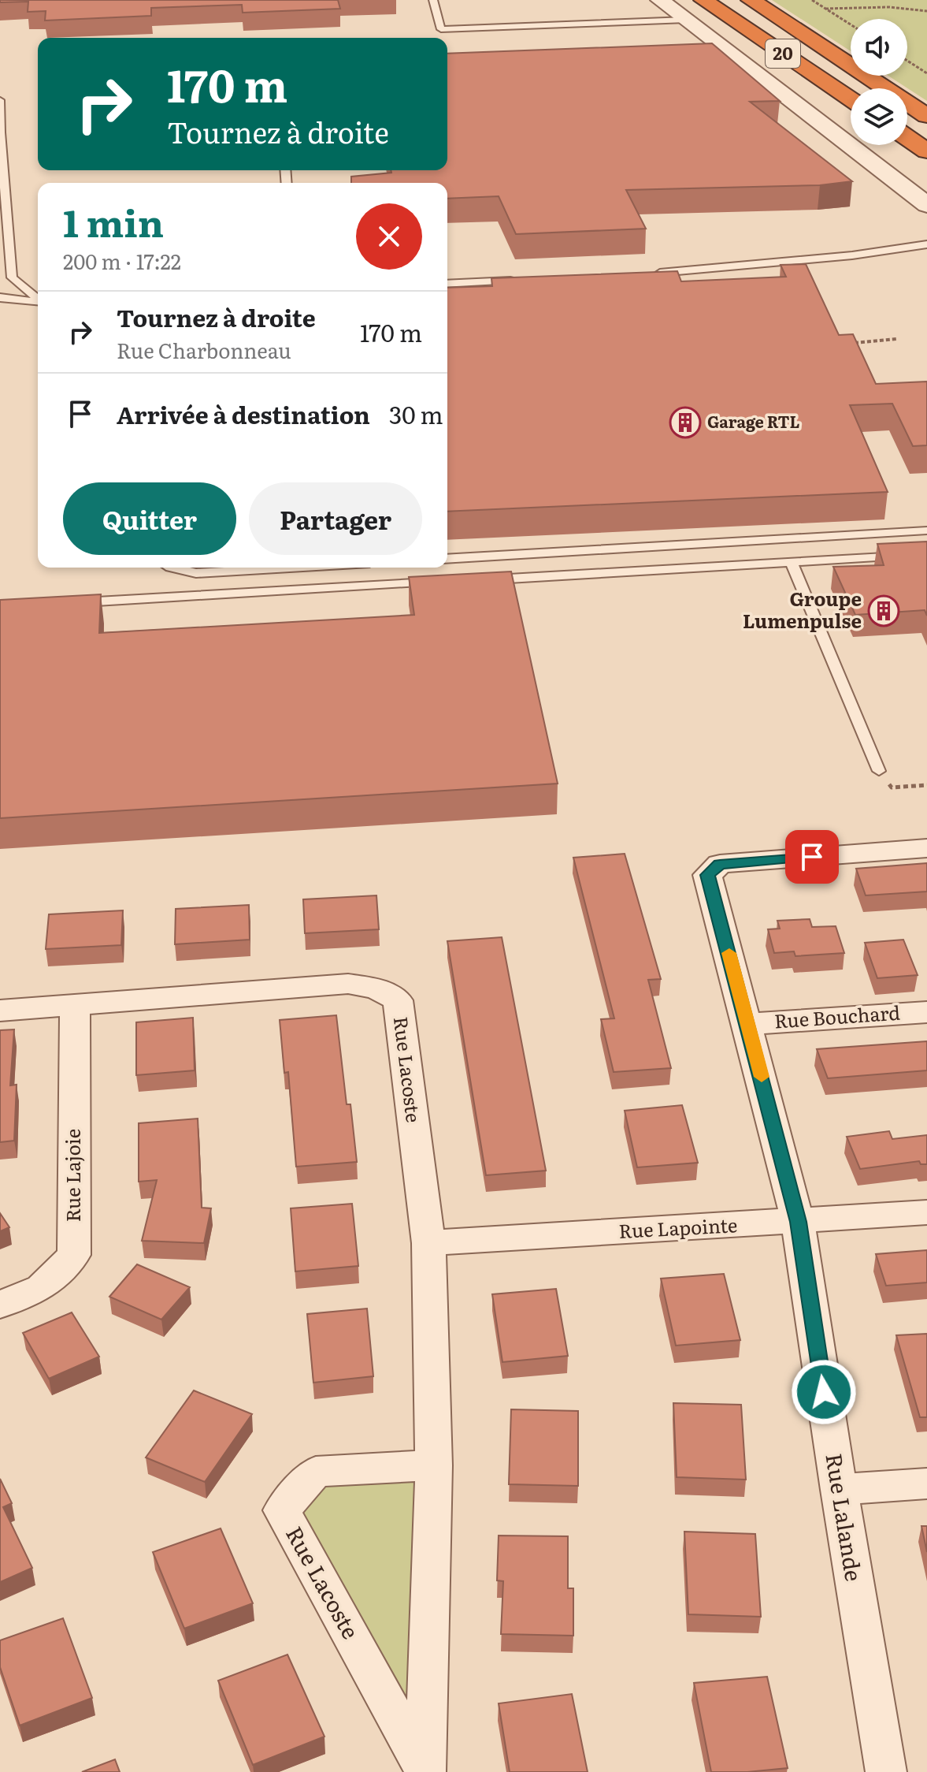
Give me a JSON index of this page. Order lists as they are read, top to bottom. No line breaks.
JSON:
{"streets":{"highway":["20"],"street":["Rue Bouchard","Rue Lacoste","Rue Lajoie","Rue Lapointe","Rue Lalande"]},"crossings":[["Rue Bouchard","Rue Lalande"],["Rue Lacoste","Rue Lajoie"],["Rue Lacoste","Rue Lapointe"],["Rue Lapointe","Rue Lalande"]],"places":{"building":["Garage RTL","Groupe Lumenpulse"]},"page":{"turn":["170 m","Tournez à droite"],"heading":["1 min","200 m · 17:22"],"list":[{"name":"Tournez à droite","note":"Rue Charbonneau","value":"170 m"},{"name":"Arrivée à destination","value":"30 m"}],"buttons":["Quitter","Partager"]}}
